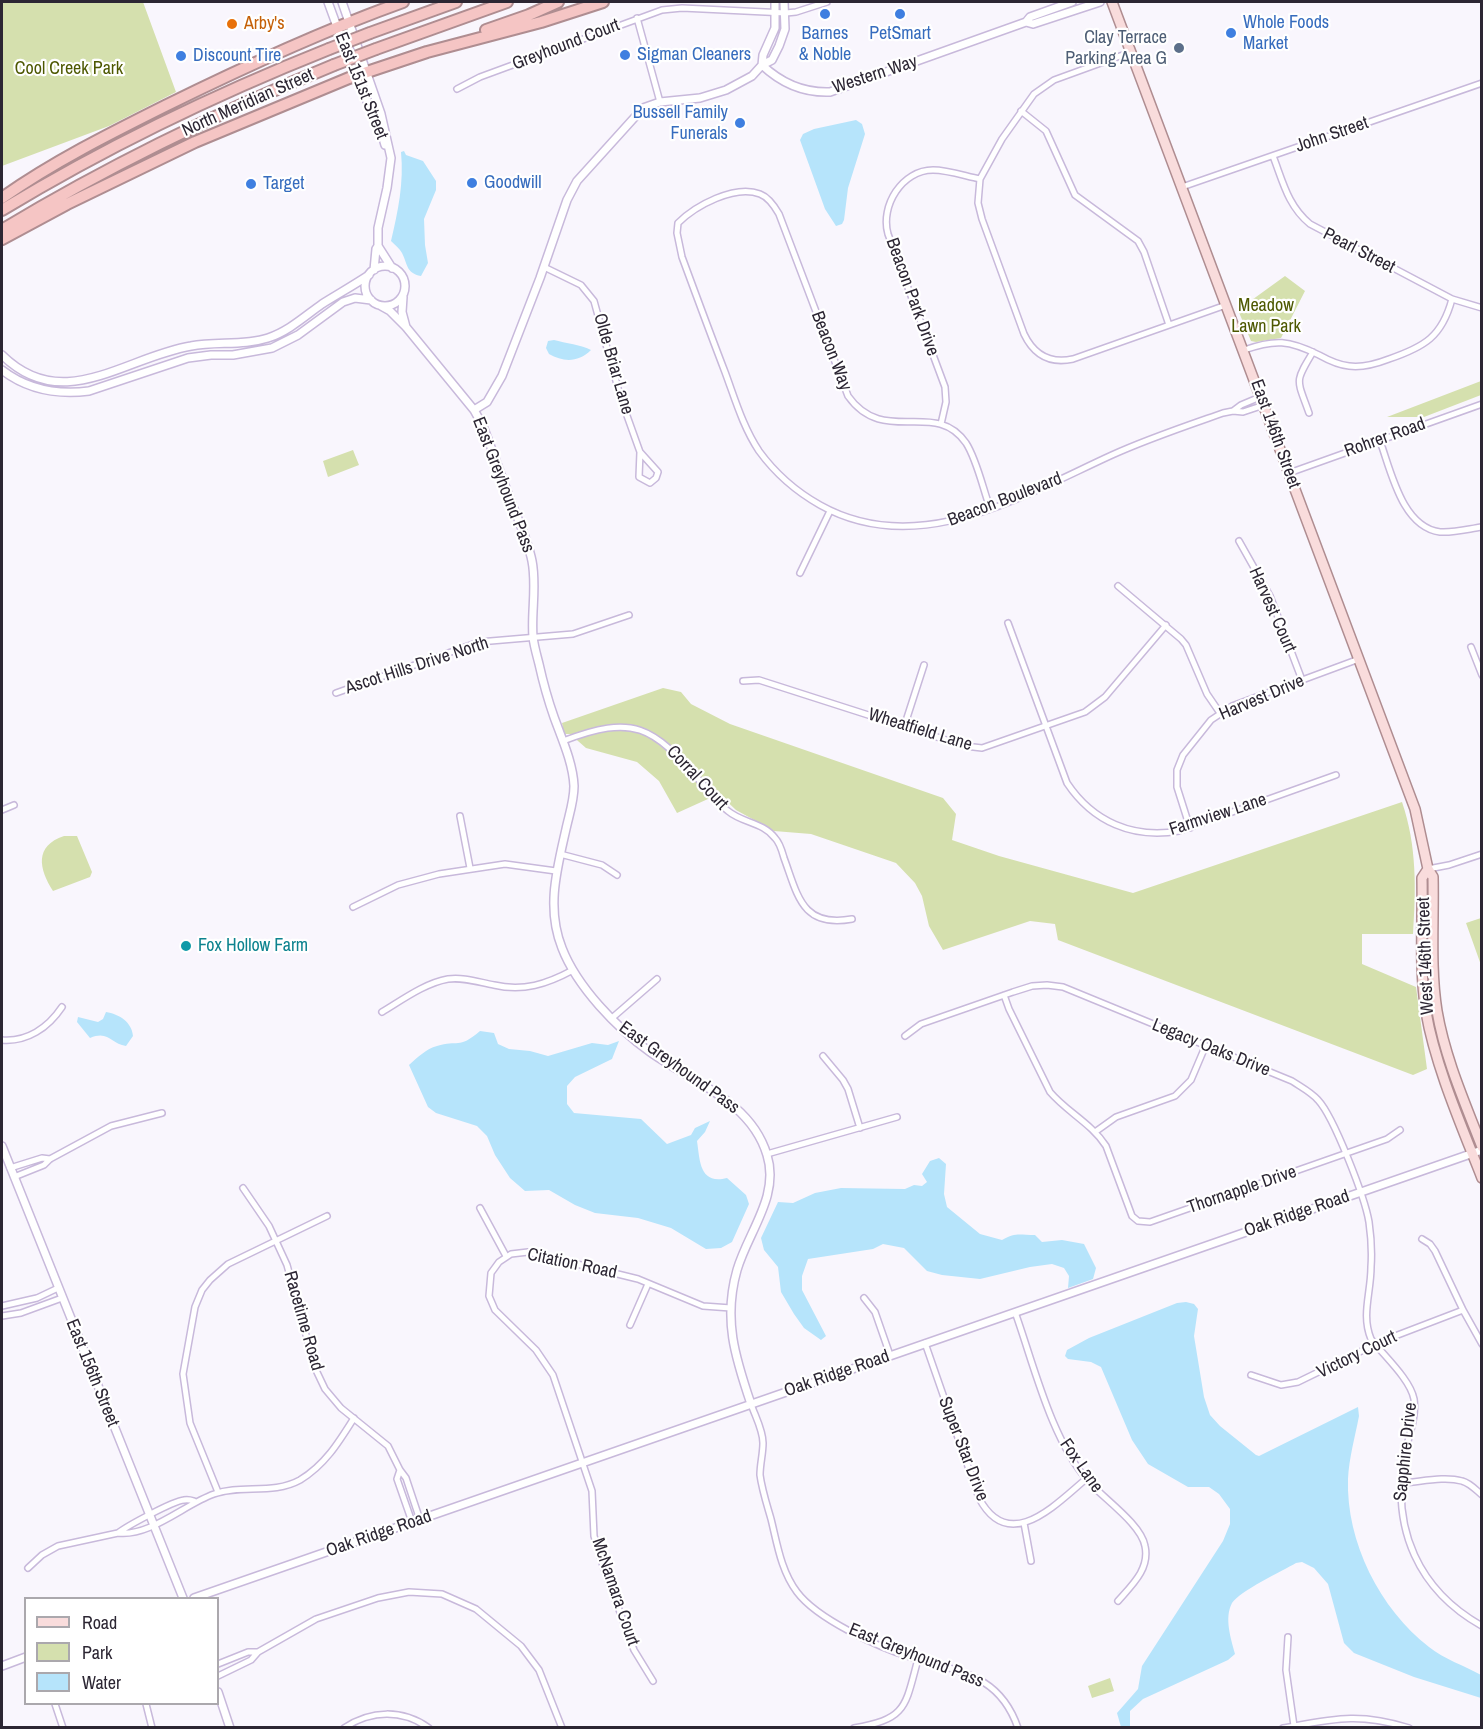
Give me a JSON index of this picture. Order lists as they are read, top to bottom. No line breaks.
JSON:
{"streets":{"highway":["North Meridian Street"],"main road":["East 146th Street","West 146th Street"],"street":["Greyhound Court","Western Way","East 151st Street","John Street","Pearl Street","Beacon Park Drive","Beacon Way","Olde Briar Lane","Rohrer Road","East Greyhound Pass","Beacon Boulevard","Harvest Court","Ascot Hills Drive North","Harvest Drive","Wheatfield Lane","Corral Court","Farmview Lane","Legacy Oaks Drive","Thornapple Drive","Oak Ridge Road","Citation Road","Racetime Road","Victory Court","East 156th Street","Super Star Drive","Sapphire Drive","Fox Lane","McNamara Court"]},"crossings":[["Greyhound Court","East Greyhound Pass"],["Western Way","East Greyhound Pass"],["John Street","Pearl Street"],["John Street","East 146th Street"],["Beacon Park Drive","Beacon Way"],["Beacon Way","Beacon Boulevard"],["Olde Briar Lane","East Greyhound Pass"],["East 146th Street","Rohrer Road"],["East 146th Street","Beacon Boulevard"],["East 146th Street","Harvest Drive"],["East 146th Street","West 146th Street"],["East Greyhound Pass","Ascot Hills Drive North"],["East Greyhound Pass","Corral Court"],["East Greyhound Pass","Oak Ridge Road"],["East Greyhound Pass","Citation Road"],["Harvest Court","Harvest Drive"],["Harvest Drive","Farmview Lane"],["Wheatfield Lane","Farmview Lane"],["West 146th Street","Oak Ridge Road"],["Legacy Oaks Drive","Thornapple Drive"],["Legacy Oaks Drive","Oak Ridge Road"],["Legacy Oaks Drive","Sapphire Drive"],["Oak Ridge Road","Citation Road"],["Oak Ridge Road","Racetime Road"],["Oak Ridge Road","Super Star Drive"],["Oak Ridge Road","Sapphire Drive"],["Oak Ridge Road","Fox Lane"],["Oak Ridge Road","McNamara Court"],["Citation Road","McNamara Court"],["Victory Court","Sapphire Drive"]],"parks":["Cool Creek Park","Meadow Lawn Park"],"places":["Barnes & Noble","PetSmart","Arby's","Whole Foods Market","Clay Terrace Parking Area G","Sigman Cleaners","Discount Tire","Bussell Family Funerals","Goodwill","Target","Fox Hollow Farm"],"legend":["Road","Park","Water"]}
